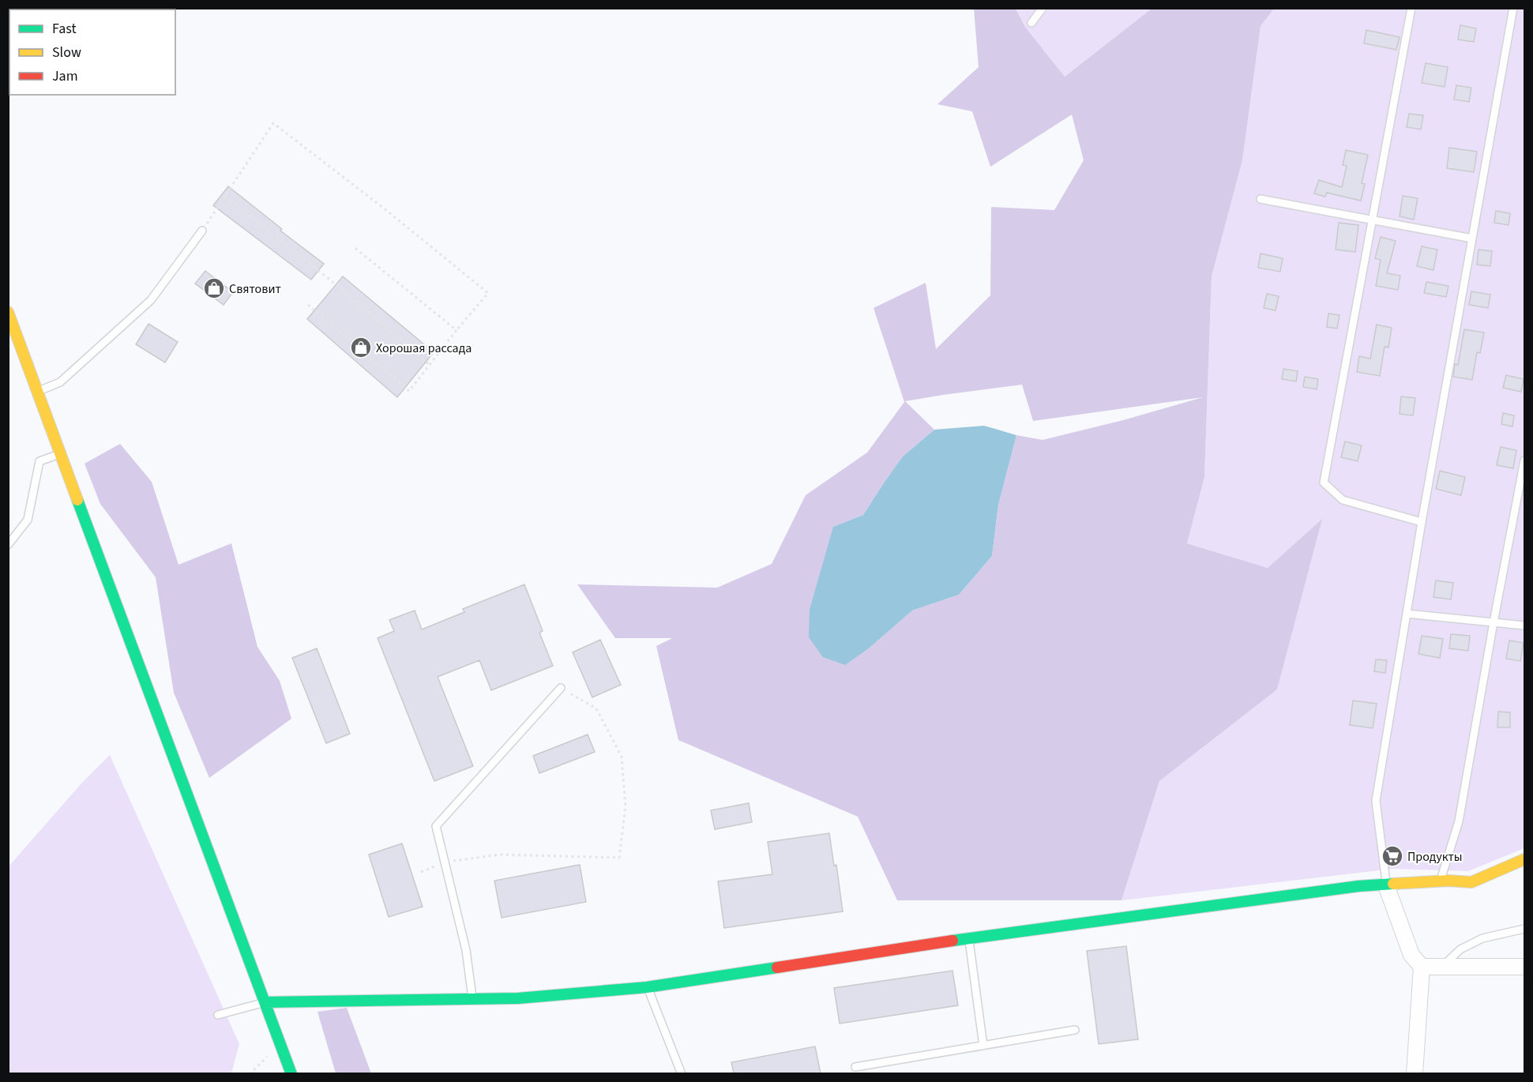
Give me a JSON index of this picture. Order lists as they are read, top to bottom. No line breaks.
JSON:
{"places":{"shop":["Святовит","Хорошая рассада"],"supermarket":["Продукты"]},"legend":["Fast","Slow","Jam"]}
